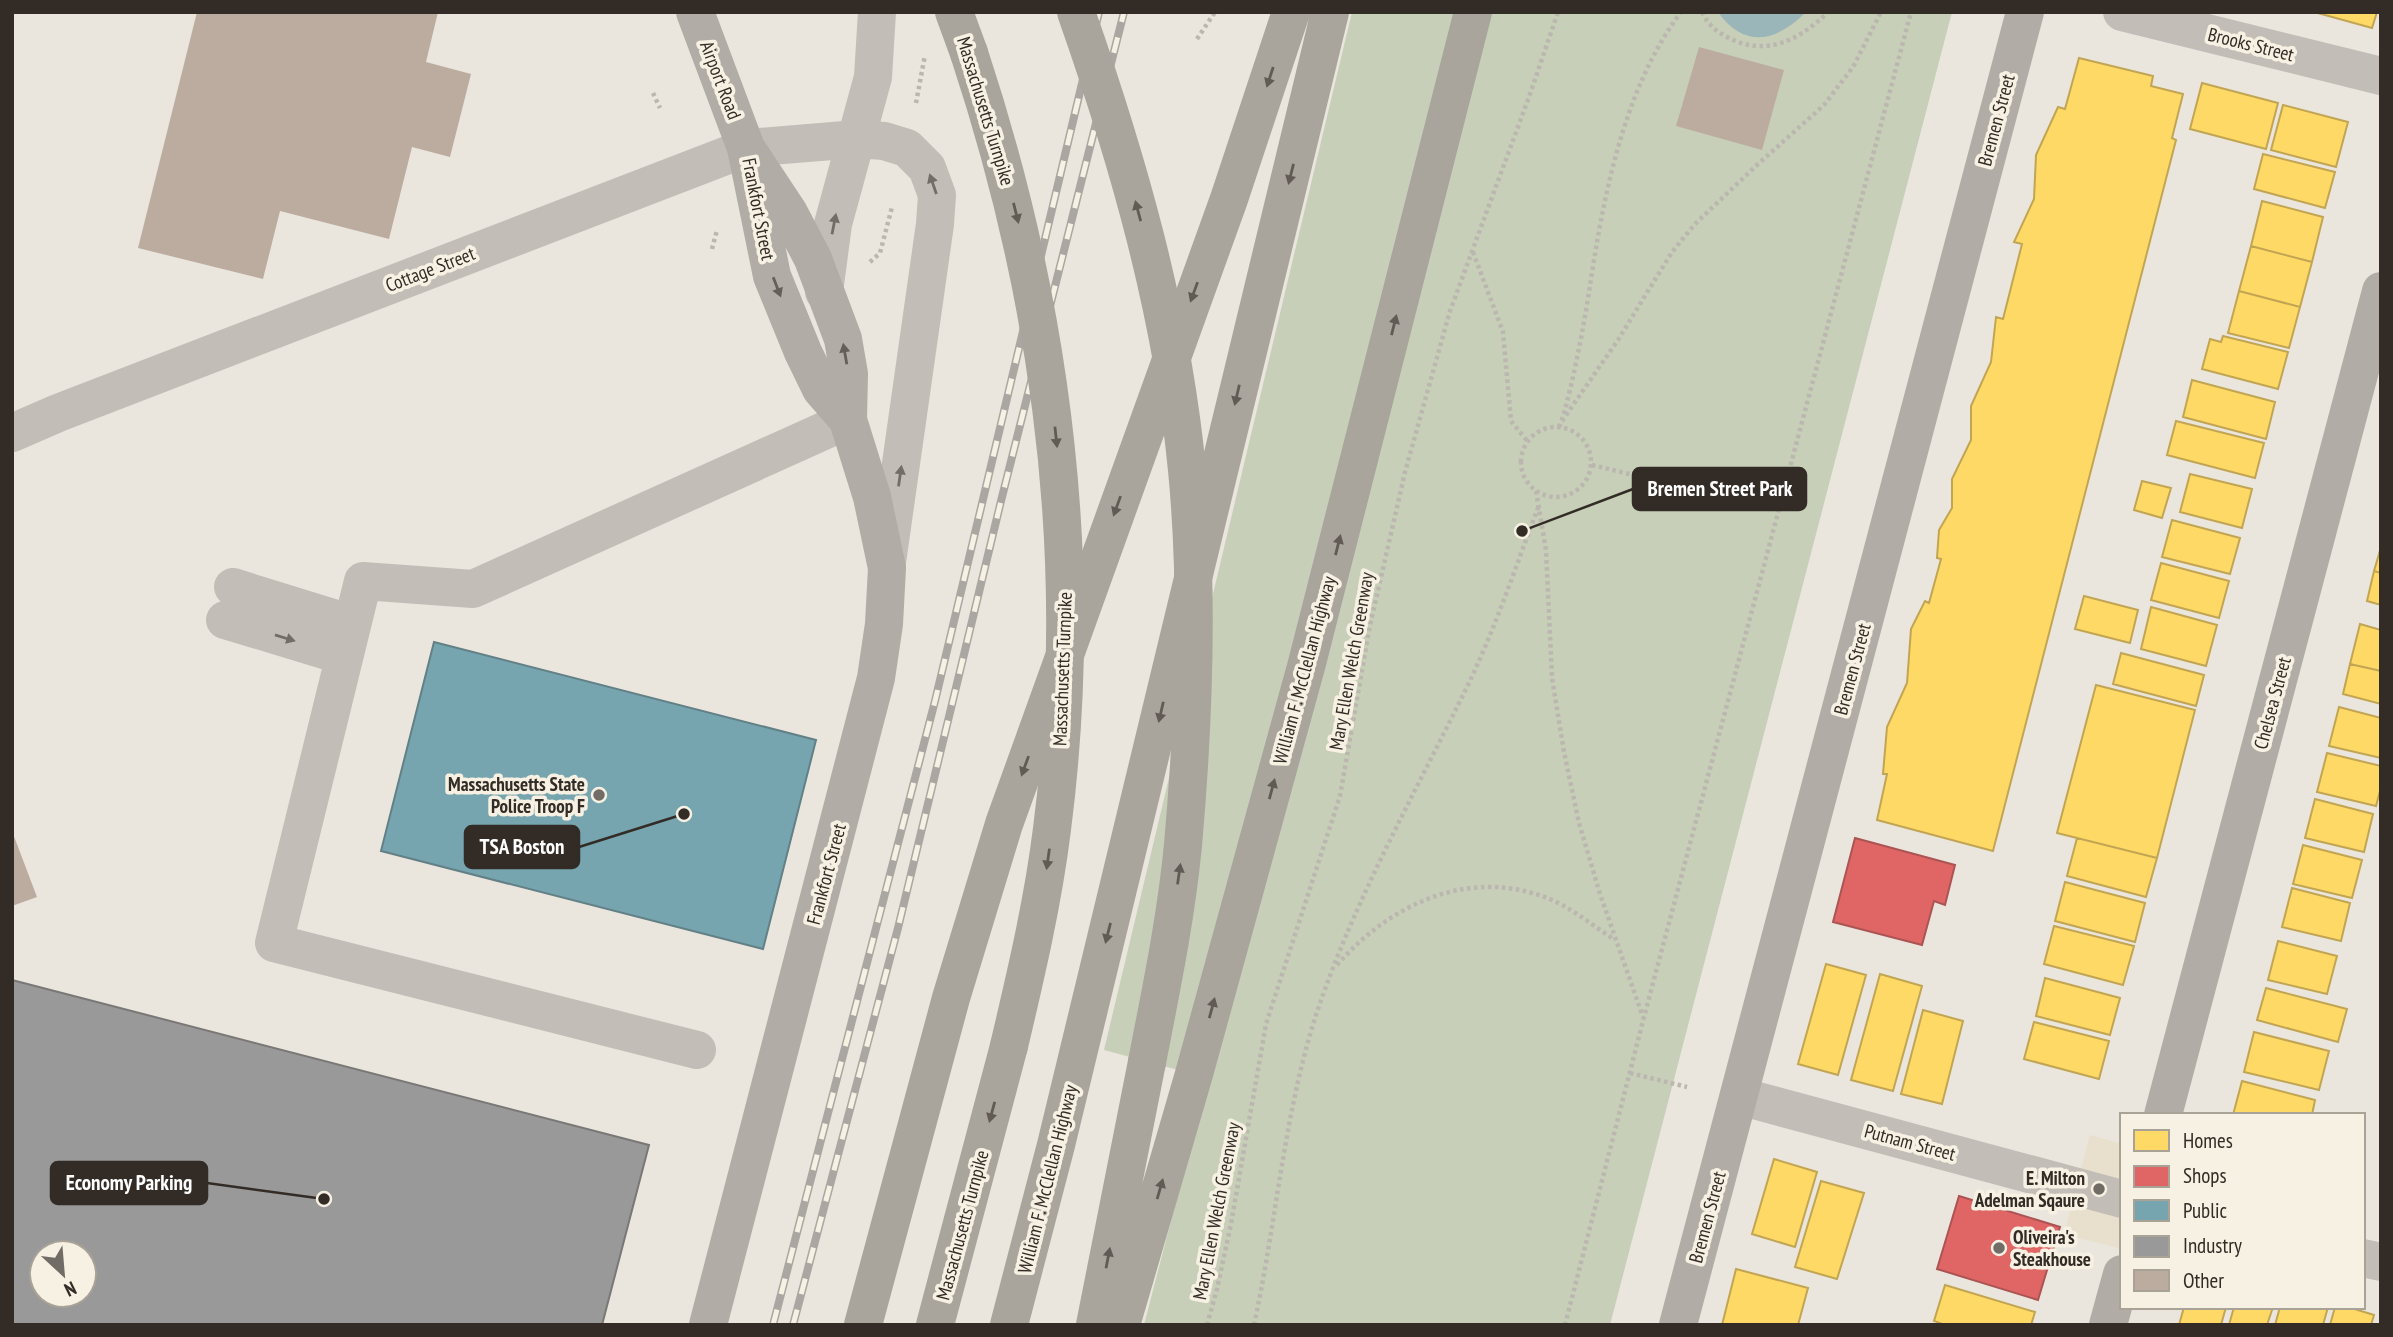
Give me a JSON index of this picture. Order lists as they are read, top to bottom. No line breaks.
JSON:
{"streets":{"highway":["Massachusetts Turnpike","William F. McClellan Highway"],"main road":["Airport Road","Bremen Street","Frankfort Street","Chelsea Street"],"street":["Brooks Street","Cottage Street","Putnam Street"],"path":["Mary Ellen Welch Greenway"]},"crossings":[["Airport Road","Frankfort Street"],["Airport Road","Cottage Street"],["Bremen Street","Putnam Street"],["Frankfort Street","Cottage Street"]],"places":["Bremen Street Park","Massachusetts State Police Troop F","TSA Boston","E. Milton Adelman Sqaure","Economy Parking","Oliveira's Steakhouse"],"legend":["Homes","Shops","Public","Industry","Other"],"north":"bottom right"}
